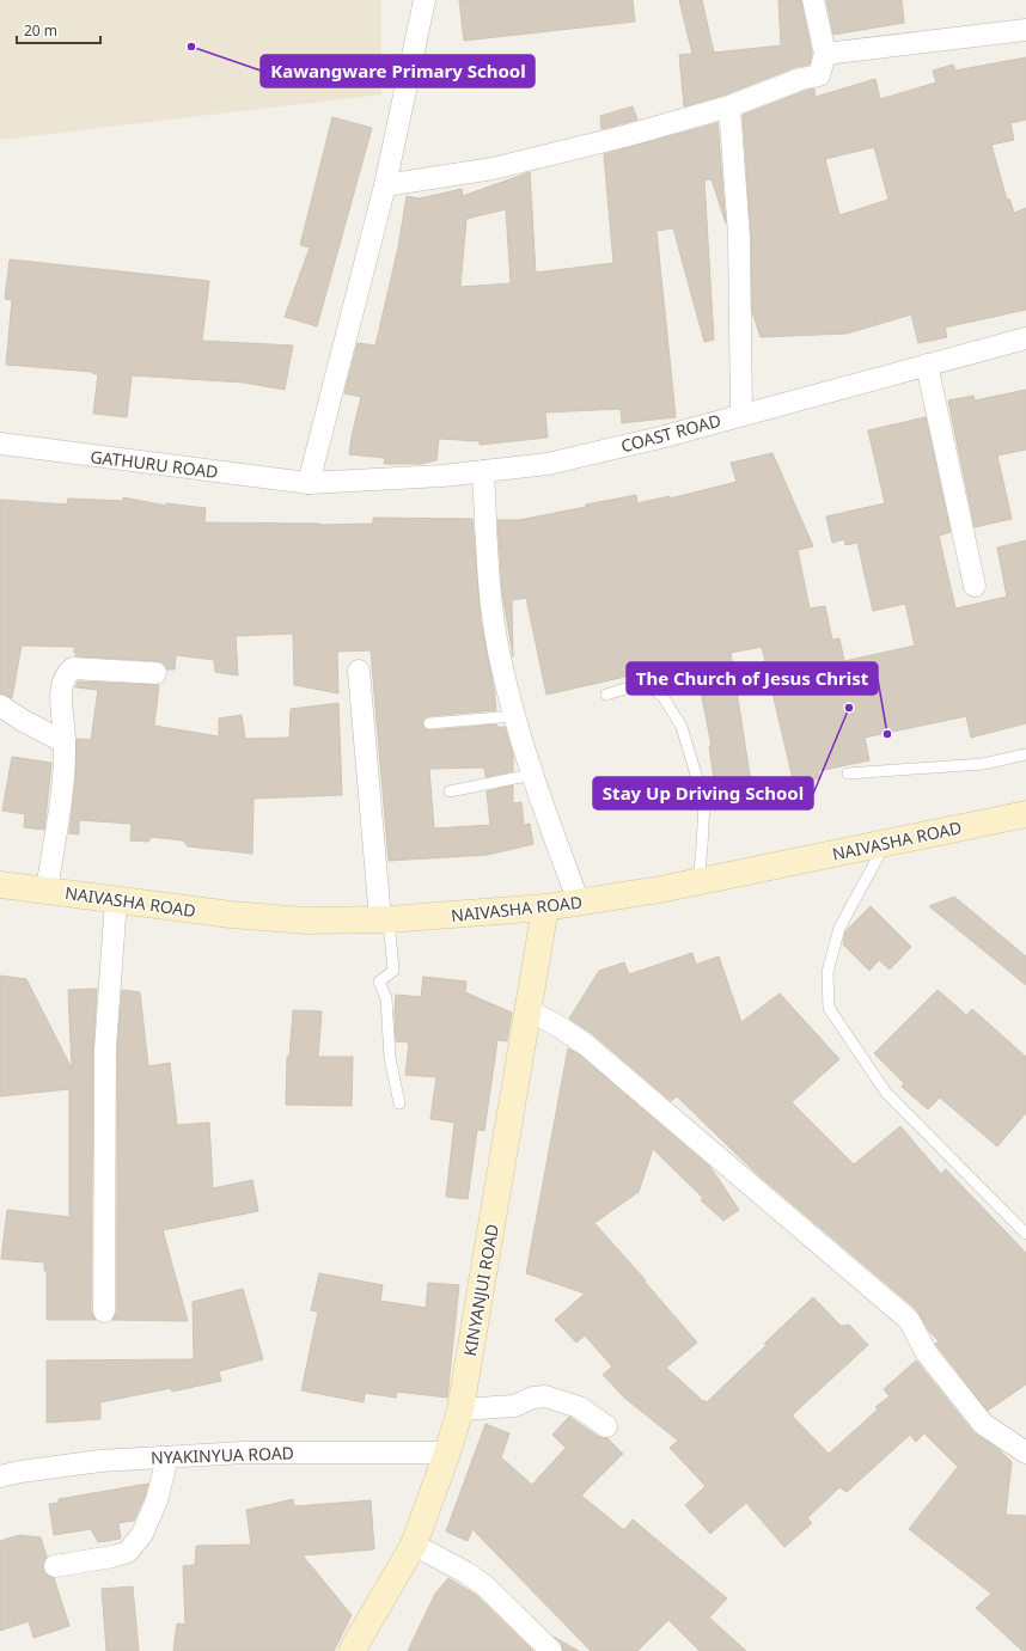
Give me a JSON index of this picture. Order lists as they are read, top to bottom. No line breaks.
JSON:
{"streets":{"main road":["NAIVASHA ROAD","KINYANJUI ROAD"],"street":["COAST ROAD","GATHURU ROAD","NYAKINYUA ROAD"]},"crossings":[["COAST ROAD","GATHURU ROAD"],["NAIVASHA ROAD","KINYANJUI ROAD"],["KINYANJUI ROAD","NYAKINYUA ROAD"]],"places":["Kawangware Primary School","Stay Up Driving School","The Church of Jesus Christ"],"scale_bar":"20 m"}
